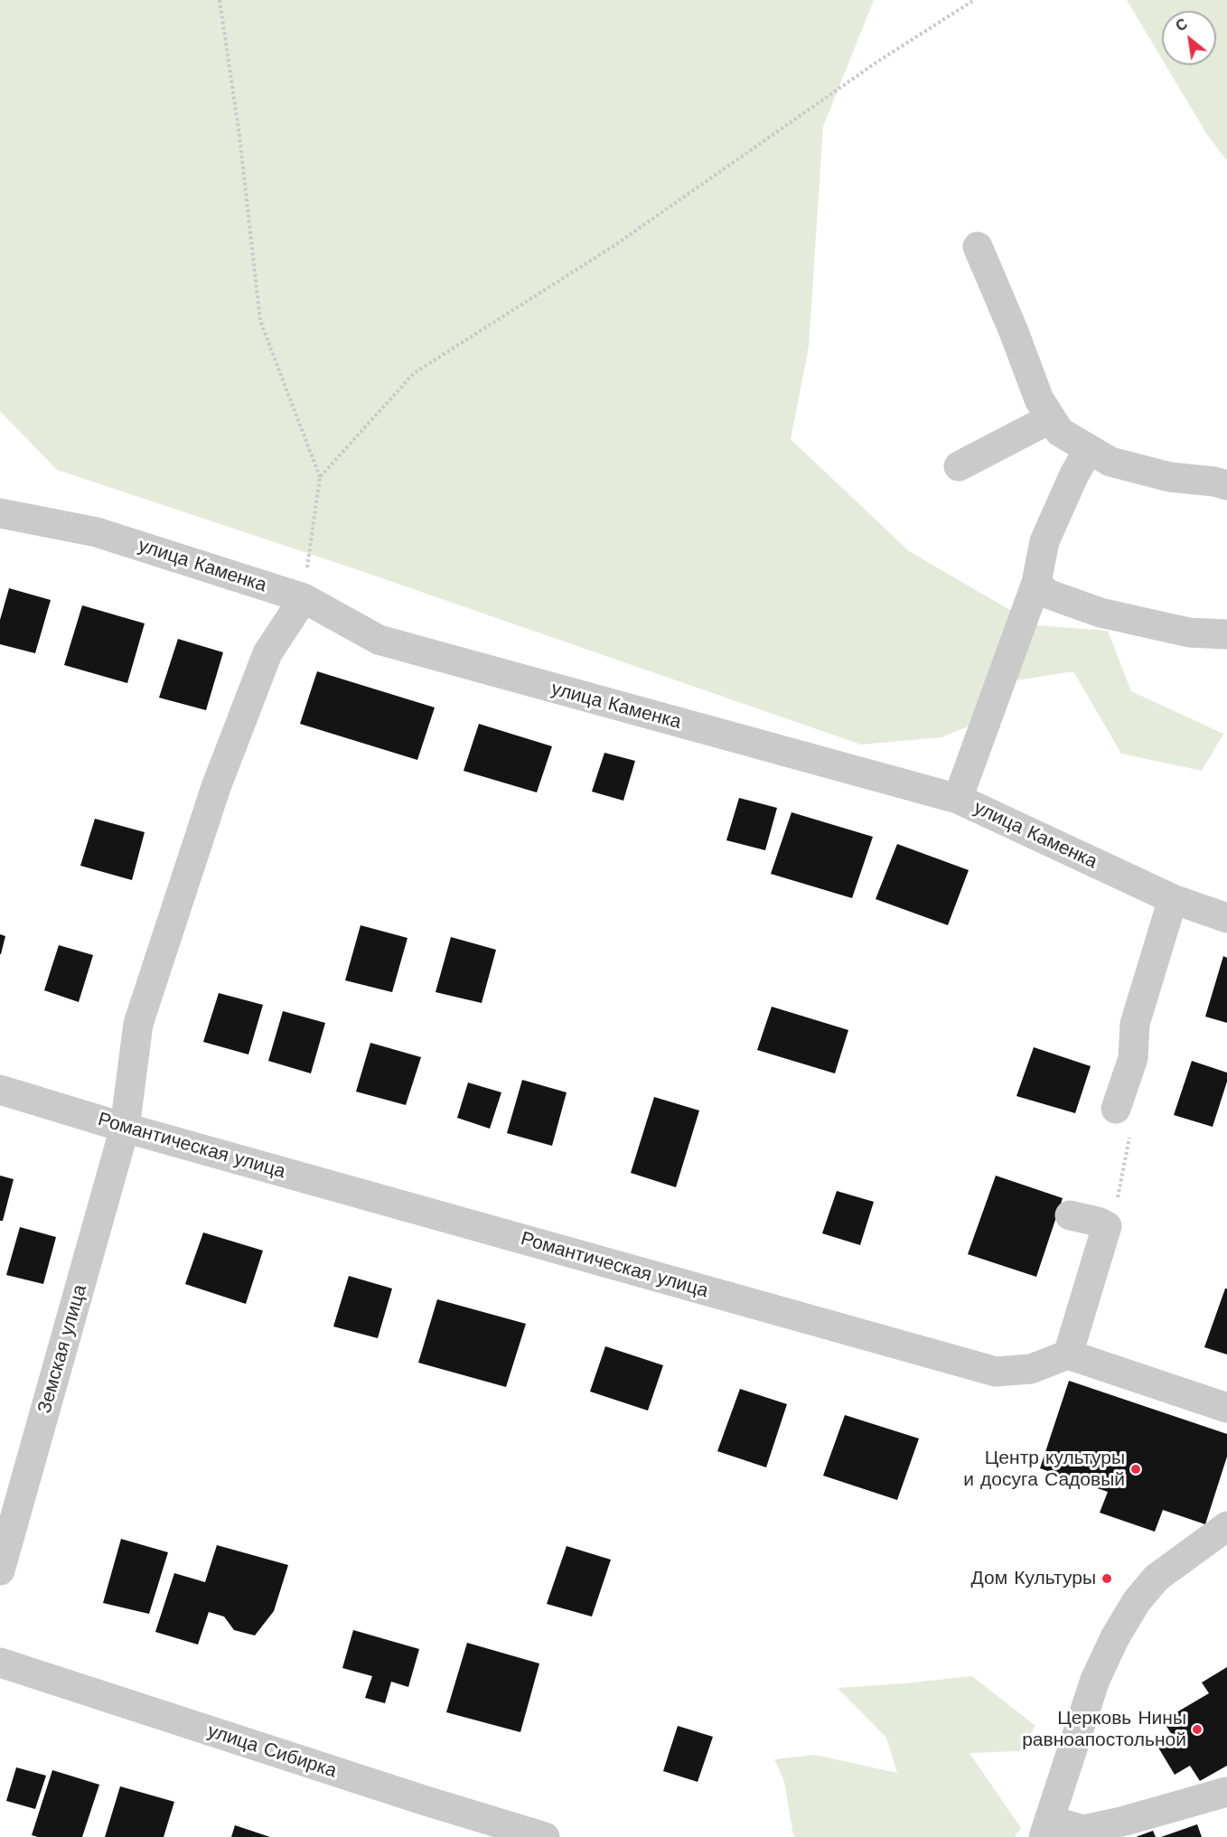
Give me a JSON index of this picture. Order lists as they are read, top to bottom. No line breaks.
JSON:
{"streets":{"street":["улица Каменка","Романтическая улица","Земская улица","улица Сибирка"]},"crossings":[["улица Каменка","Земская улица"],["Романтическая улица","Земская улица"]],"places":["Центр культуры и досуга Садовый","Дом Культуры","Церковь Нины равноапостольной"],"north":"top left"}
